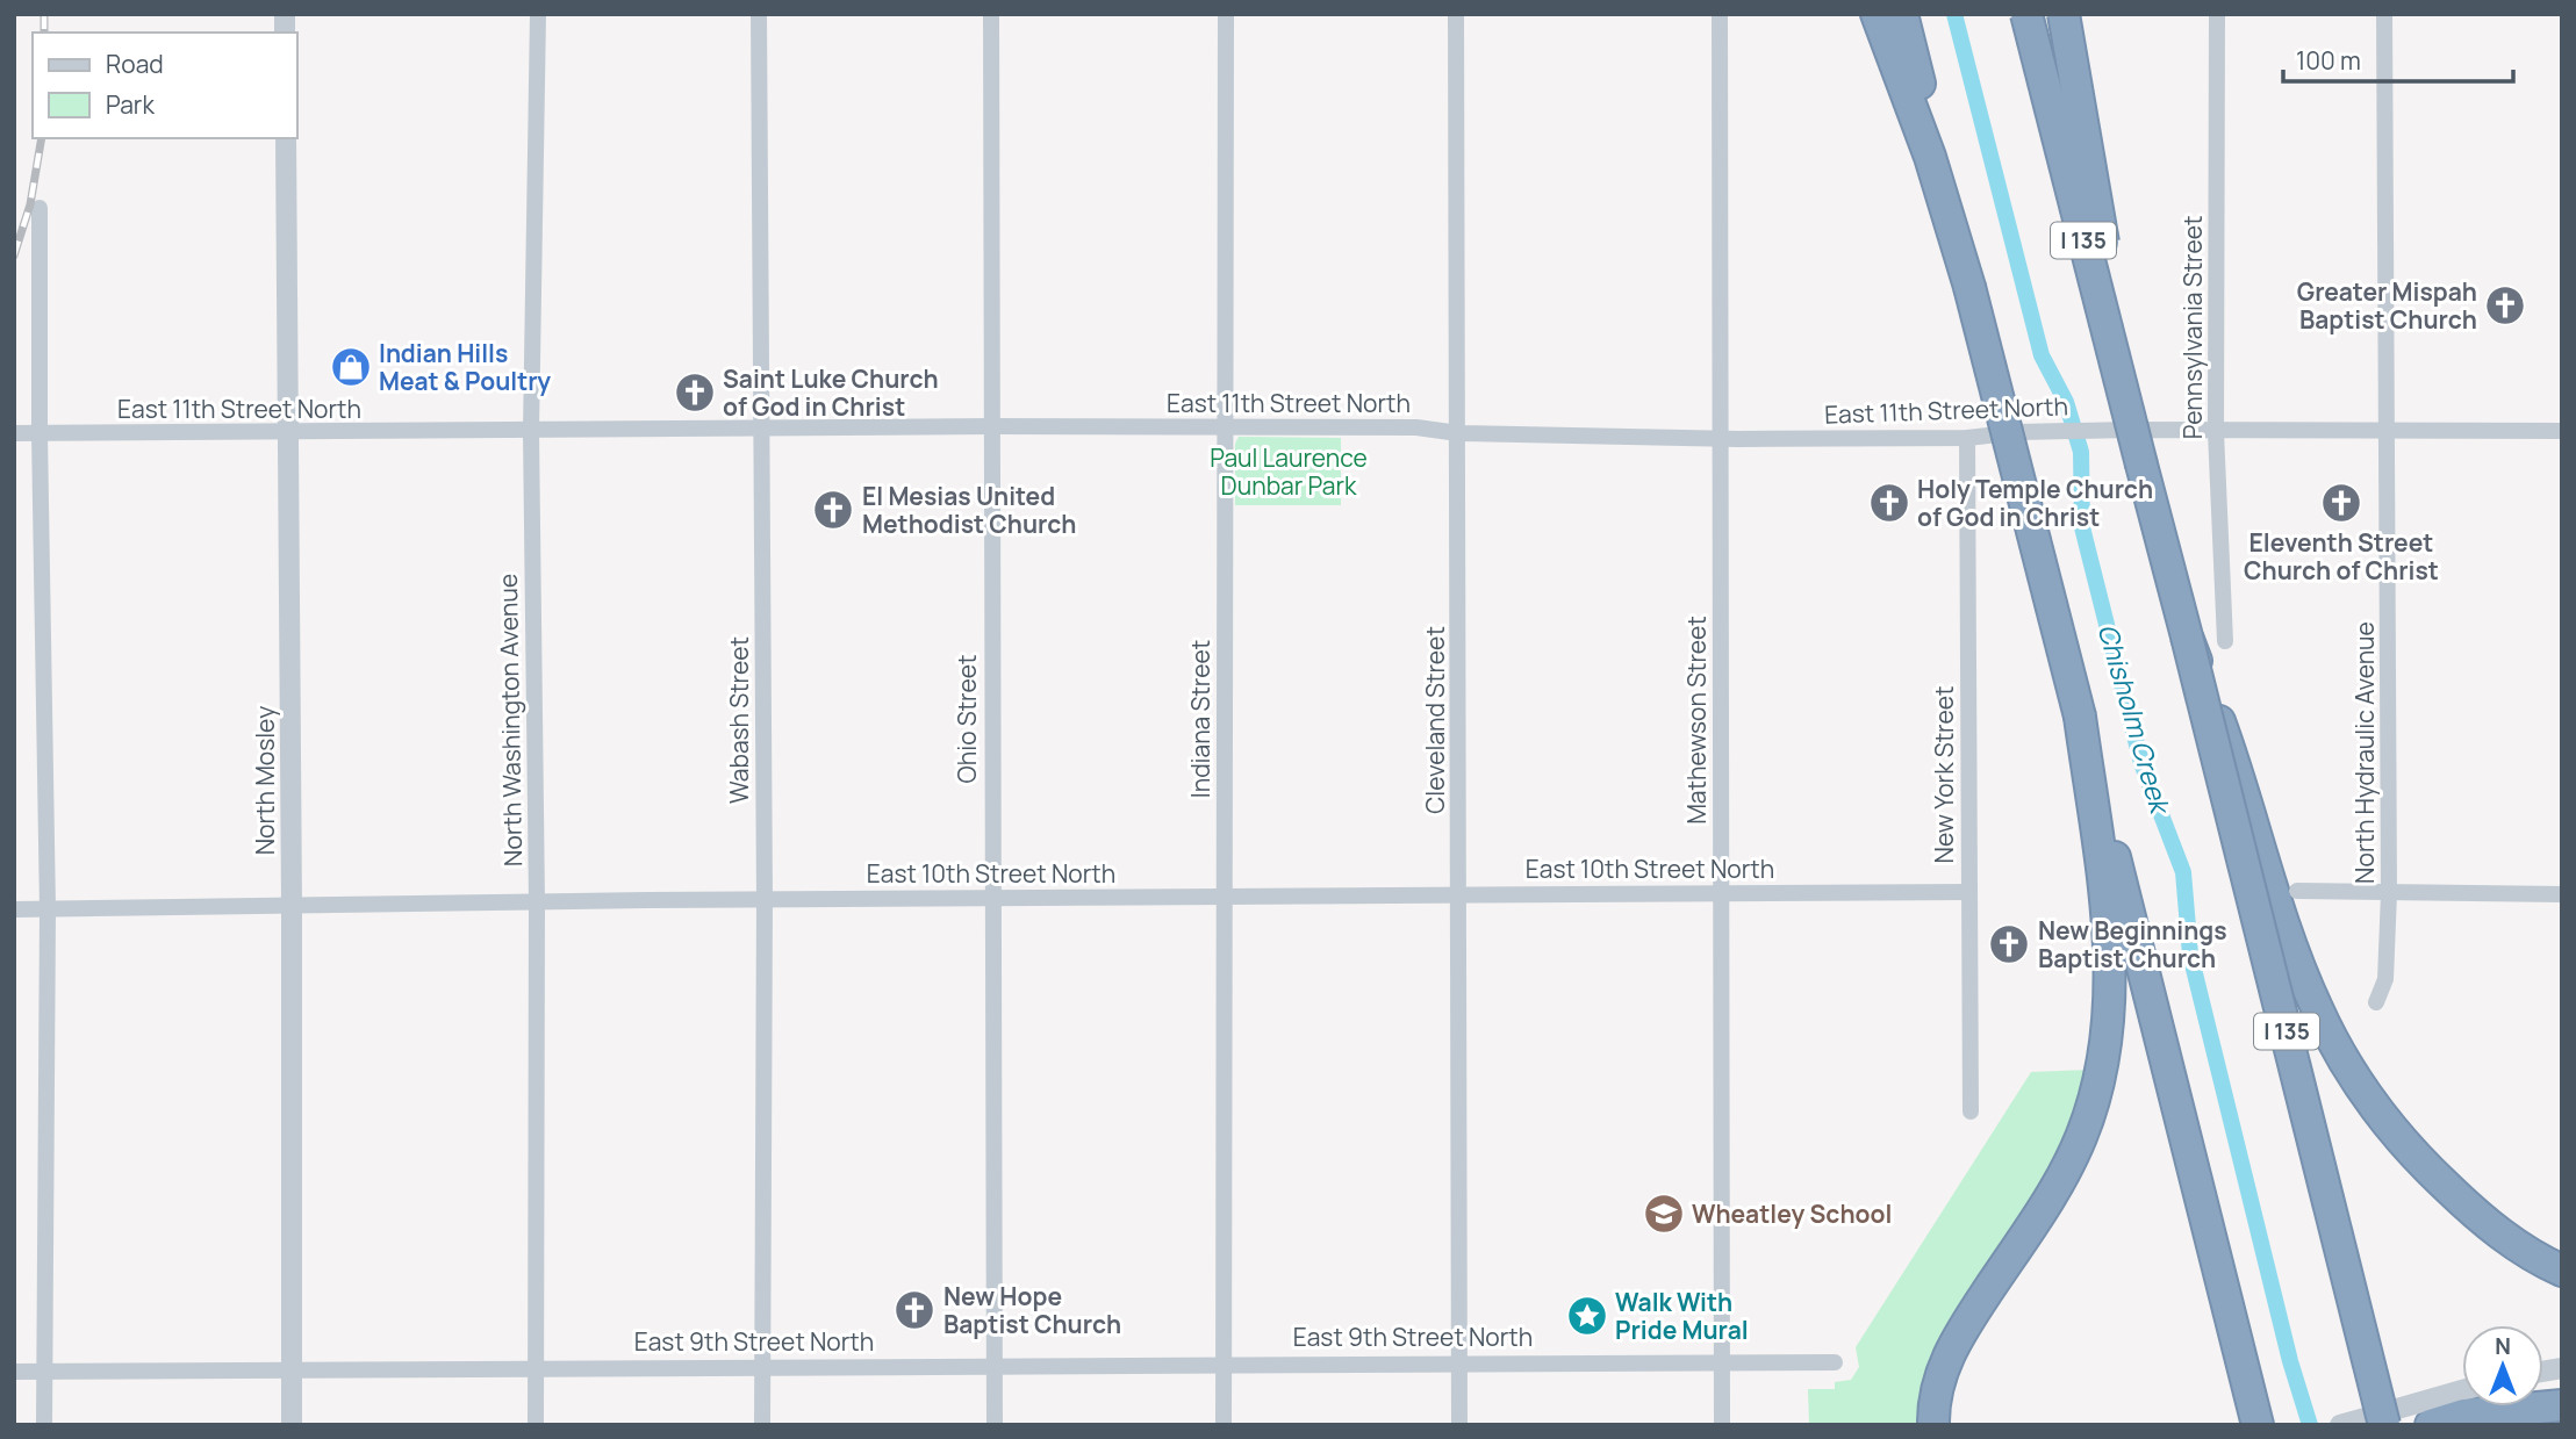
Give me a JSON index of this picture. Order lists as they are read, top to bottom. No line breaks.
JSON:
{"streets":{"highway":["I 135"],"street":["Pennsylvania Street","East 11th Street North","Ohio Street","Indiana Street","North Washington Avenue","Wabash Street","Cleveland Street","Mathewson Street","North Hydraulic Avenue","New York Street","North Mosley","East 10th Street North","East 9th Street North"]},"crossings":[["Pennsylvania Street","East 11th Street North"],["East 11th Street North","Ohio Street"],["East 11th Street North","Indiana Street"],["East 11th Street North","North Washington Avenue"],["East 11th Street North","Wabash Street"],["East 11th Street North","Cleveland Street"],["East 11th Street North","Mathewson Street"],["East 11th Street North","North Hydraulic Avenue"],["East 11th Street North","New York Street"],["East 11th Street North","North Mosley"],["Ohio Street","East 10th Street North"],["Ohio Street","East 9th Street North"],["Indiana Street","East 10th Street North"],["Indiana Street","East 9th Street North"],["North Washington Avenue","East 10th Street North"],["North Washington Avenue","East 9th Street North"],["Wabash Street","East 10th Street North"],["Wabash Street","East 9th Street North"],["Cleveland Street","East 10th Street North"],["Cleveland Street","East 9th Street North"],["Mathewson Street","East 10th Street North"],["Mathewson Street","East 9th Street North"],["New York Street","East 10th Street North"],["North Mosley","East 10th Street North"],["North Mosley","East 9th Street North"]],"water":["Chisholm Creek"],"parks":["Paul Laurence Dunbar Park"],"places":{"church":["Greater Mispah Baptist Church","Saint Luke Church of God in Christ","Holy Temple Church of God in Christ","Eleventh Street Church of Christ","El Mesias United Methodist Church","New Beginnings Baptist Church","New Hope Baptist Church"],"shop":["Indian Hills Meat & Poultry"],"school or university":["Wheatley School"],"place":["Walk With Pride Mural"]},"legend":["Road","Park"],"scale_bar":"100 m","north":"top"}
